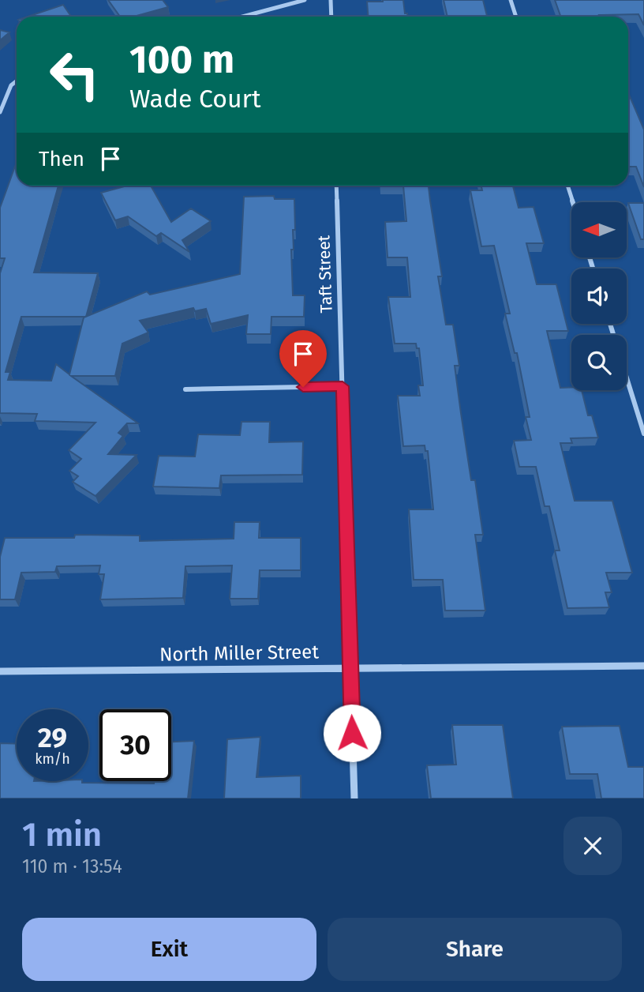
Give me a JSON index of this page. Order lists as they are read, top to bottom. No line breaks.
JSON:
{"streets":{"street":["Taft Street","North Miller Street"]},"crossings":[["Taft Street","North Miller Street"]],"north":"left","page":{"turn":["100 m","Wade Court"],"then":"Then","speed":"29 km/h","limit":"30","heading":["1 min","110 m · 13:54"],"buttons":["Exit","Share"]}}
